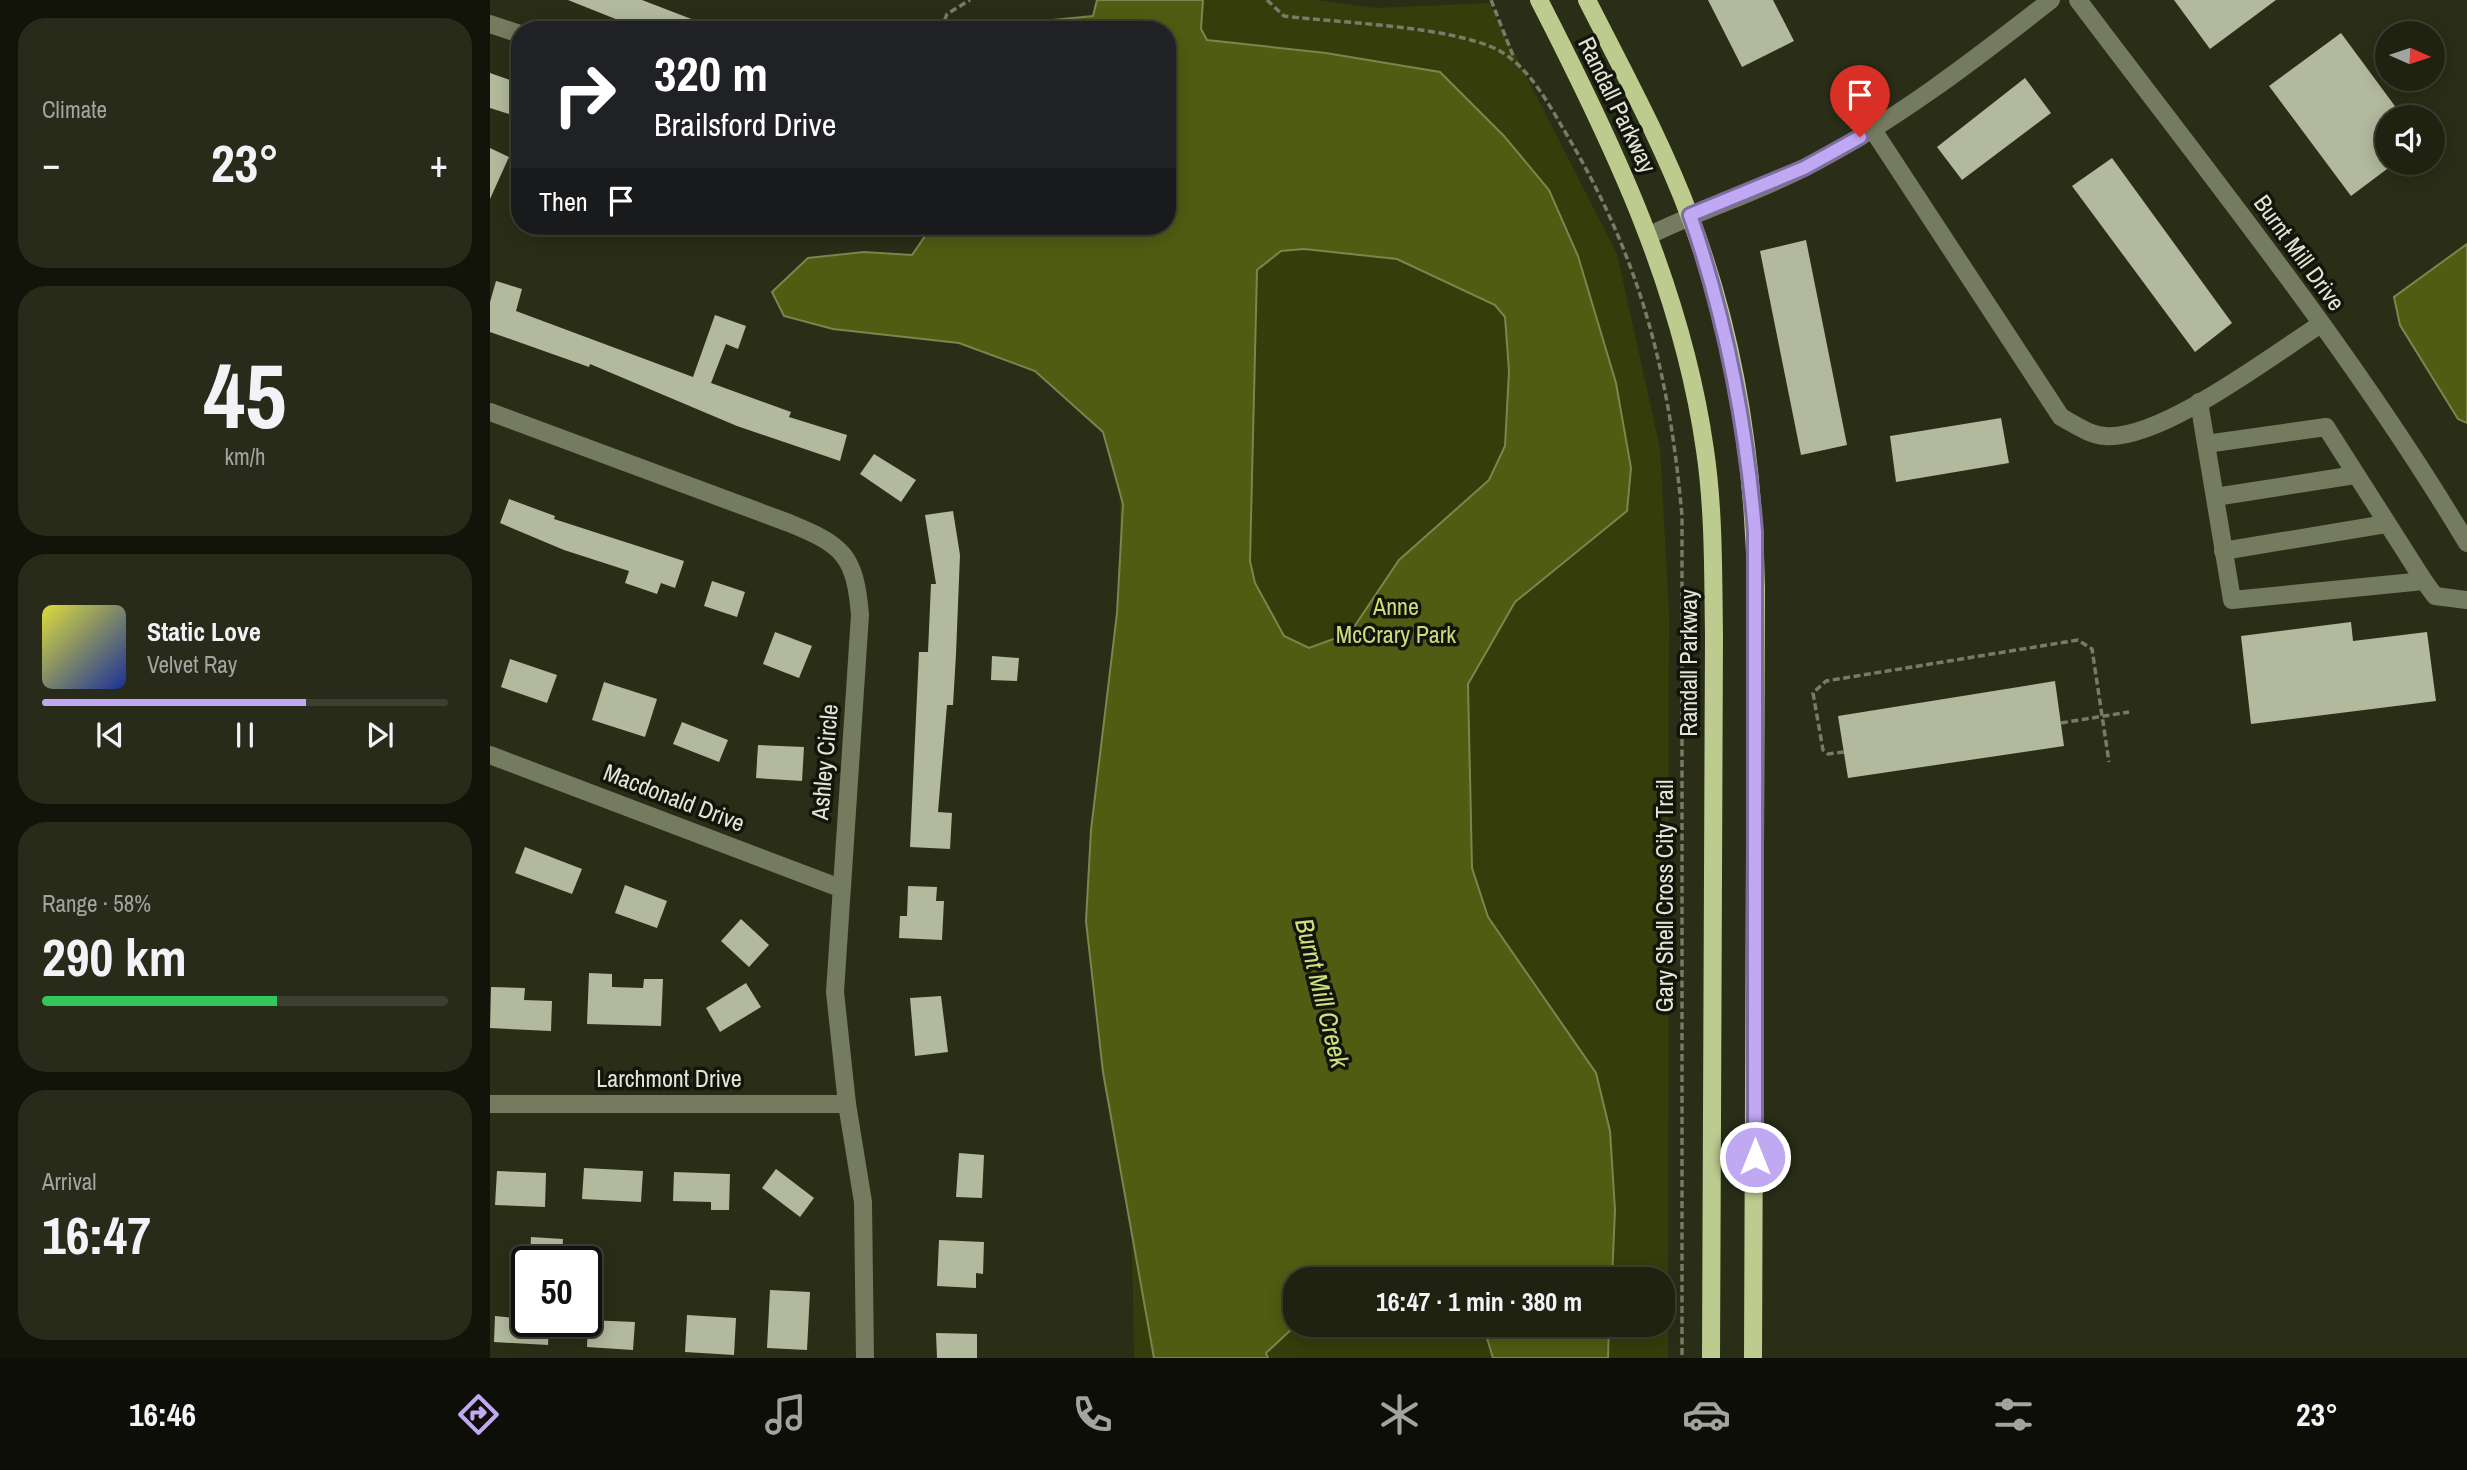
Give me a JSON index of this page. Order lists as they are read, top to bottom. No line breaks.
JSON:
{"streets":{"main road":["Randall Parkway"],"street":["Burnt Mill Drive","Ashley Circle","Macdonald Drive","Larchmont Drive"],"path":["Gary Shell Cross City Trail"]},"crossings":[["Ashley Circle","Macdonald Drive"],["Ashley Circle","Larchmont Drive"]],"water":["Burnt Mill Creek"],"parks":["Anne McCrary Park"],"north":"right","page":{"tile":["Climate",["45","km/h"],["Range · 58%","290 km"],["Arrival","16:47"]],"turn":["320 m","Brailsford Drive"],"heat":["−","23°","+"],"then":"Then","song":["Static Love","Velvet Ray"],"limit":"50","trip":"16:47 · 1 min · 380 m","tabs":["16:46","23°"]}}
